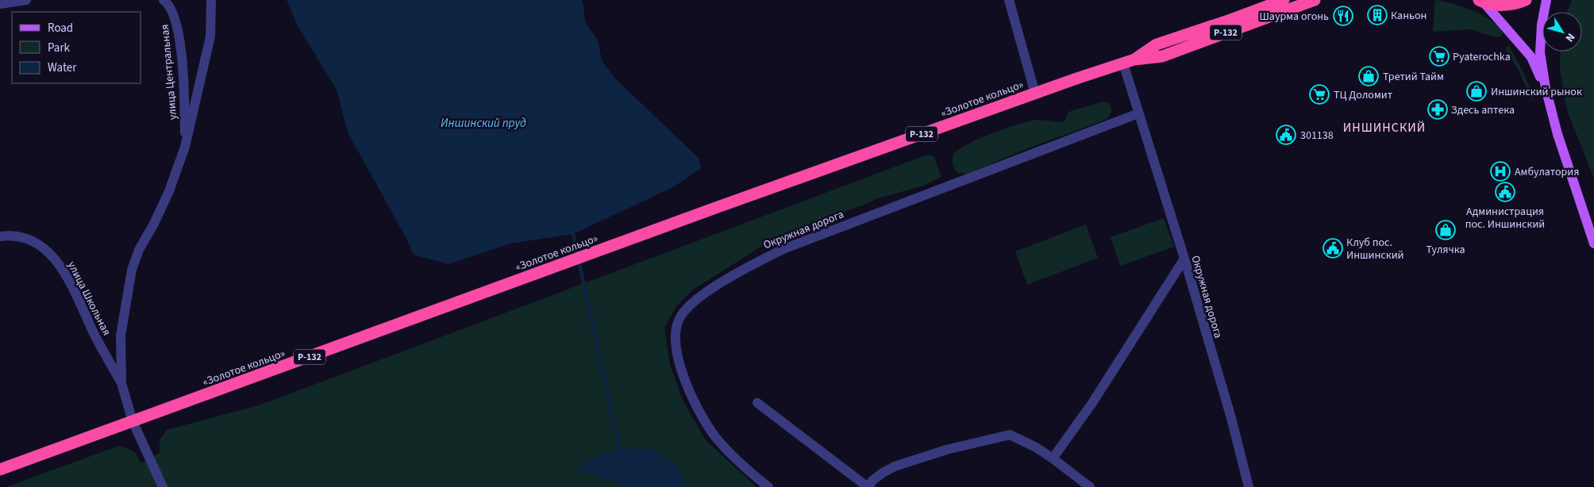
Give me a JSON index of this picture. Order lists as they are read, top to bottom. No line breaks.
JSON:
{"streets":{"highway":["Р-132","«Золотое кольцо»"],"street":["улица Центральная","Окружная дорога","улица Школьная"]},"crossings":[["«Золотое кольцо»","Окружная дорога"]],"districts":["ИНШИНСКИЙ"],"water":["Иншинский пруд"],"places":{"building":["Каньон"],"restaurant":["Шаурма огонь"],"supermarket":["Pyaterochka","ТЦ Доломит"],"shop":["Третий Тайм","Иншинский рынок","Тулячка"],"pharmacy":["Здесь аптека"],"public building":["301138","Администрация пос. Иншинский","Клуб пос. Иншинский"],"hospital":["Амбулатория"]},"legend":["Road","Park","Water"],"north":"bottom right"}
